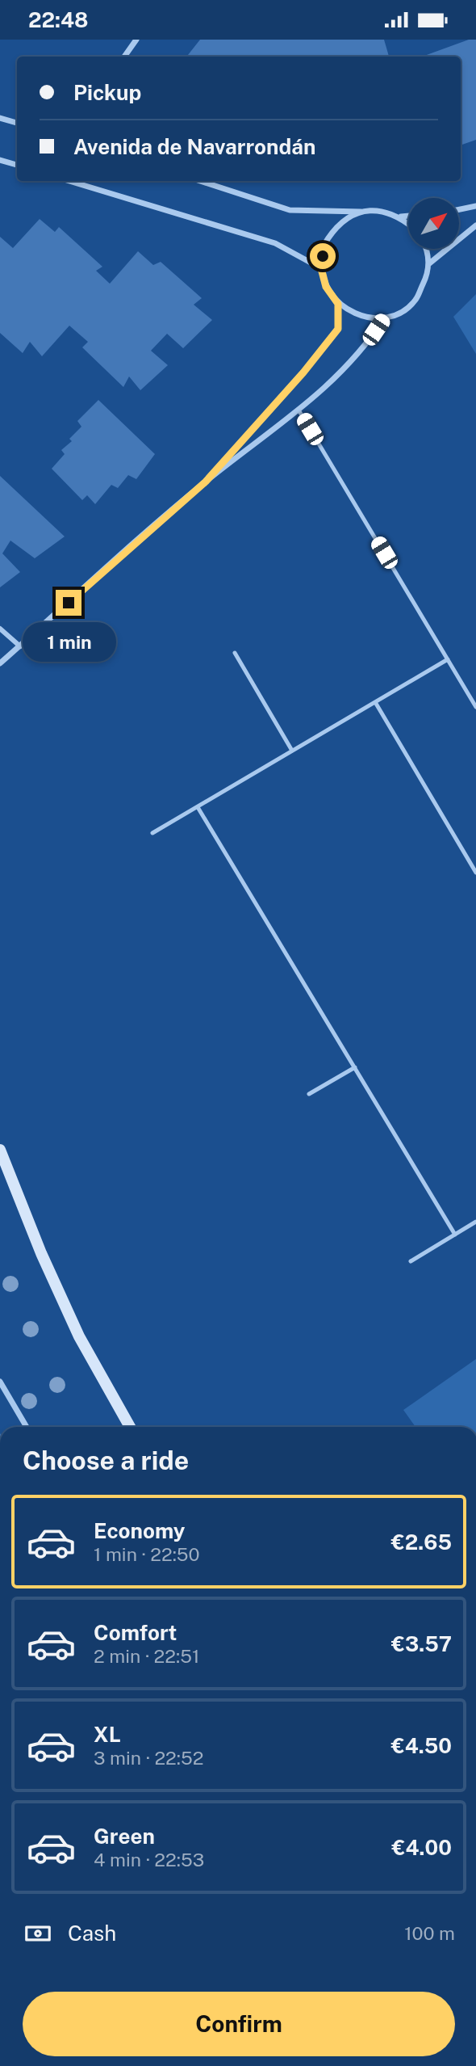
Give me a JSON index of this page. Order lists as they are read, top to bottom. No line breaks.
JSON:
{"north":"top right","page":{"status":"22:48","banner":["Pickup","Avenida de Navarrondán"],"bubble":"1 min","heading":"Choose a ride","list":[{"name":"Economy","note":"1 min · 22:50","value":"€2.65"},{"name":"Comfort","note":"2 min · 22:51","value":"€3.57"},{"name":"XL","note":"3 min · 22:52","value":"€4.50"},{"name":"Green","note":"4 min · 22:53","value":"€4.00"}],"pay":["Cash","100 m"],"buttons":"Confirm"}}
